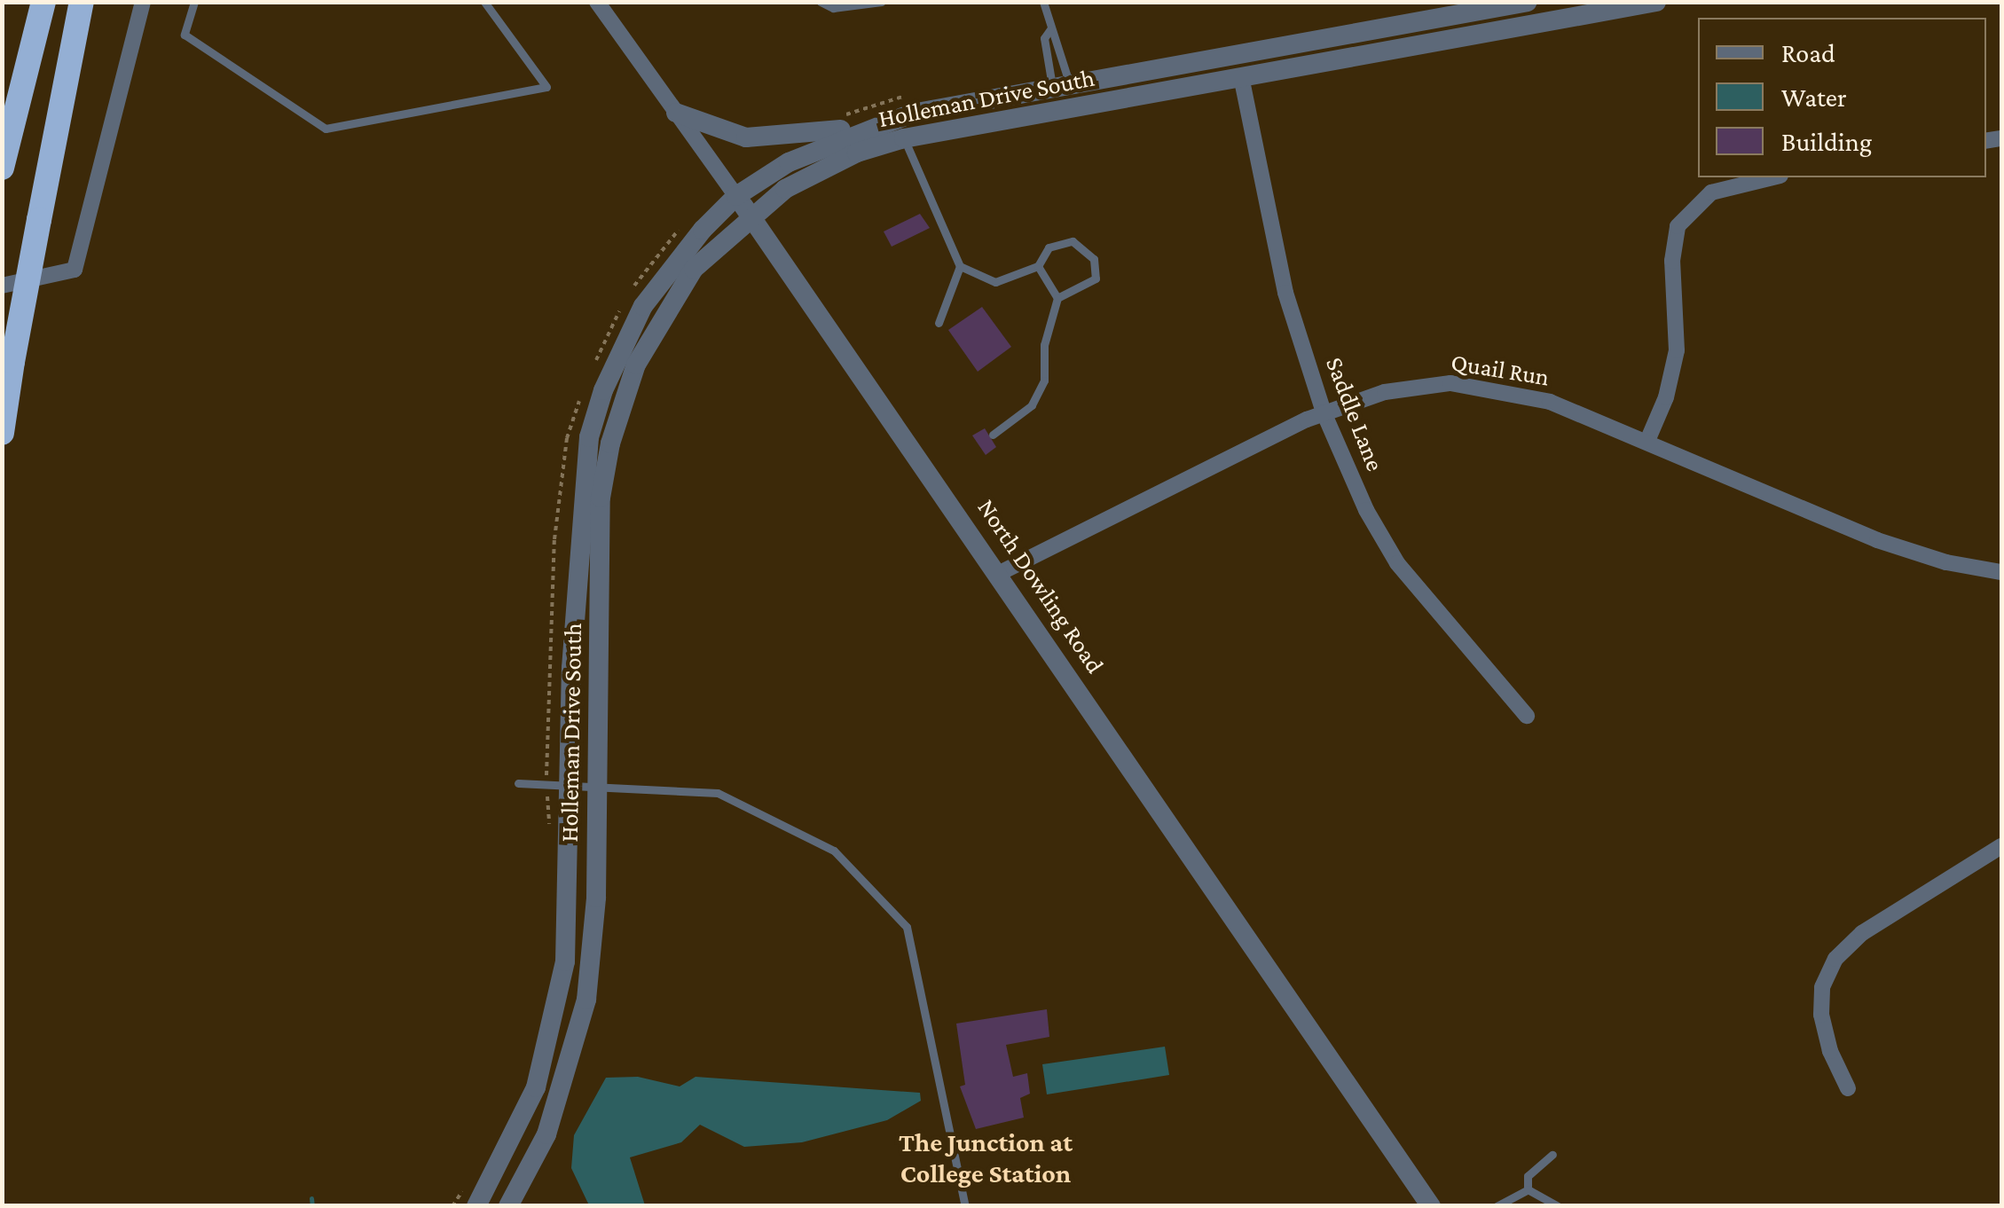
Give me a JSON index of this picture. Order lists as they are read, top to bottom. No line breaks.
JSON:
{"streets":{"street":["Holleman Drive South","Quail Run","Saddle Lane","North Dowling Road"]},"crossings":[["Holleman Drive South","Saddle Lane"],["Holleman Drive South","North Dowling Road"],["Quail Run","Saddle Lane"],["Quail Run","North Dowling Road"]],"districts":["The Junction at College Station"],"legend":["Road","Water","Building"]}
